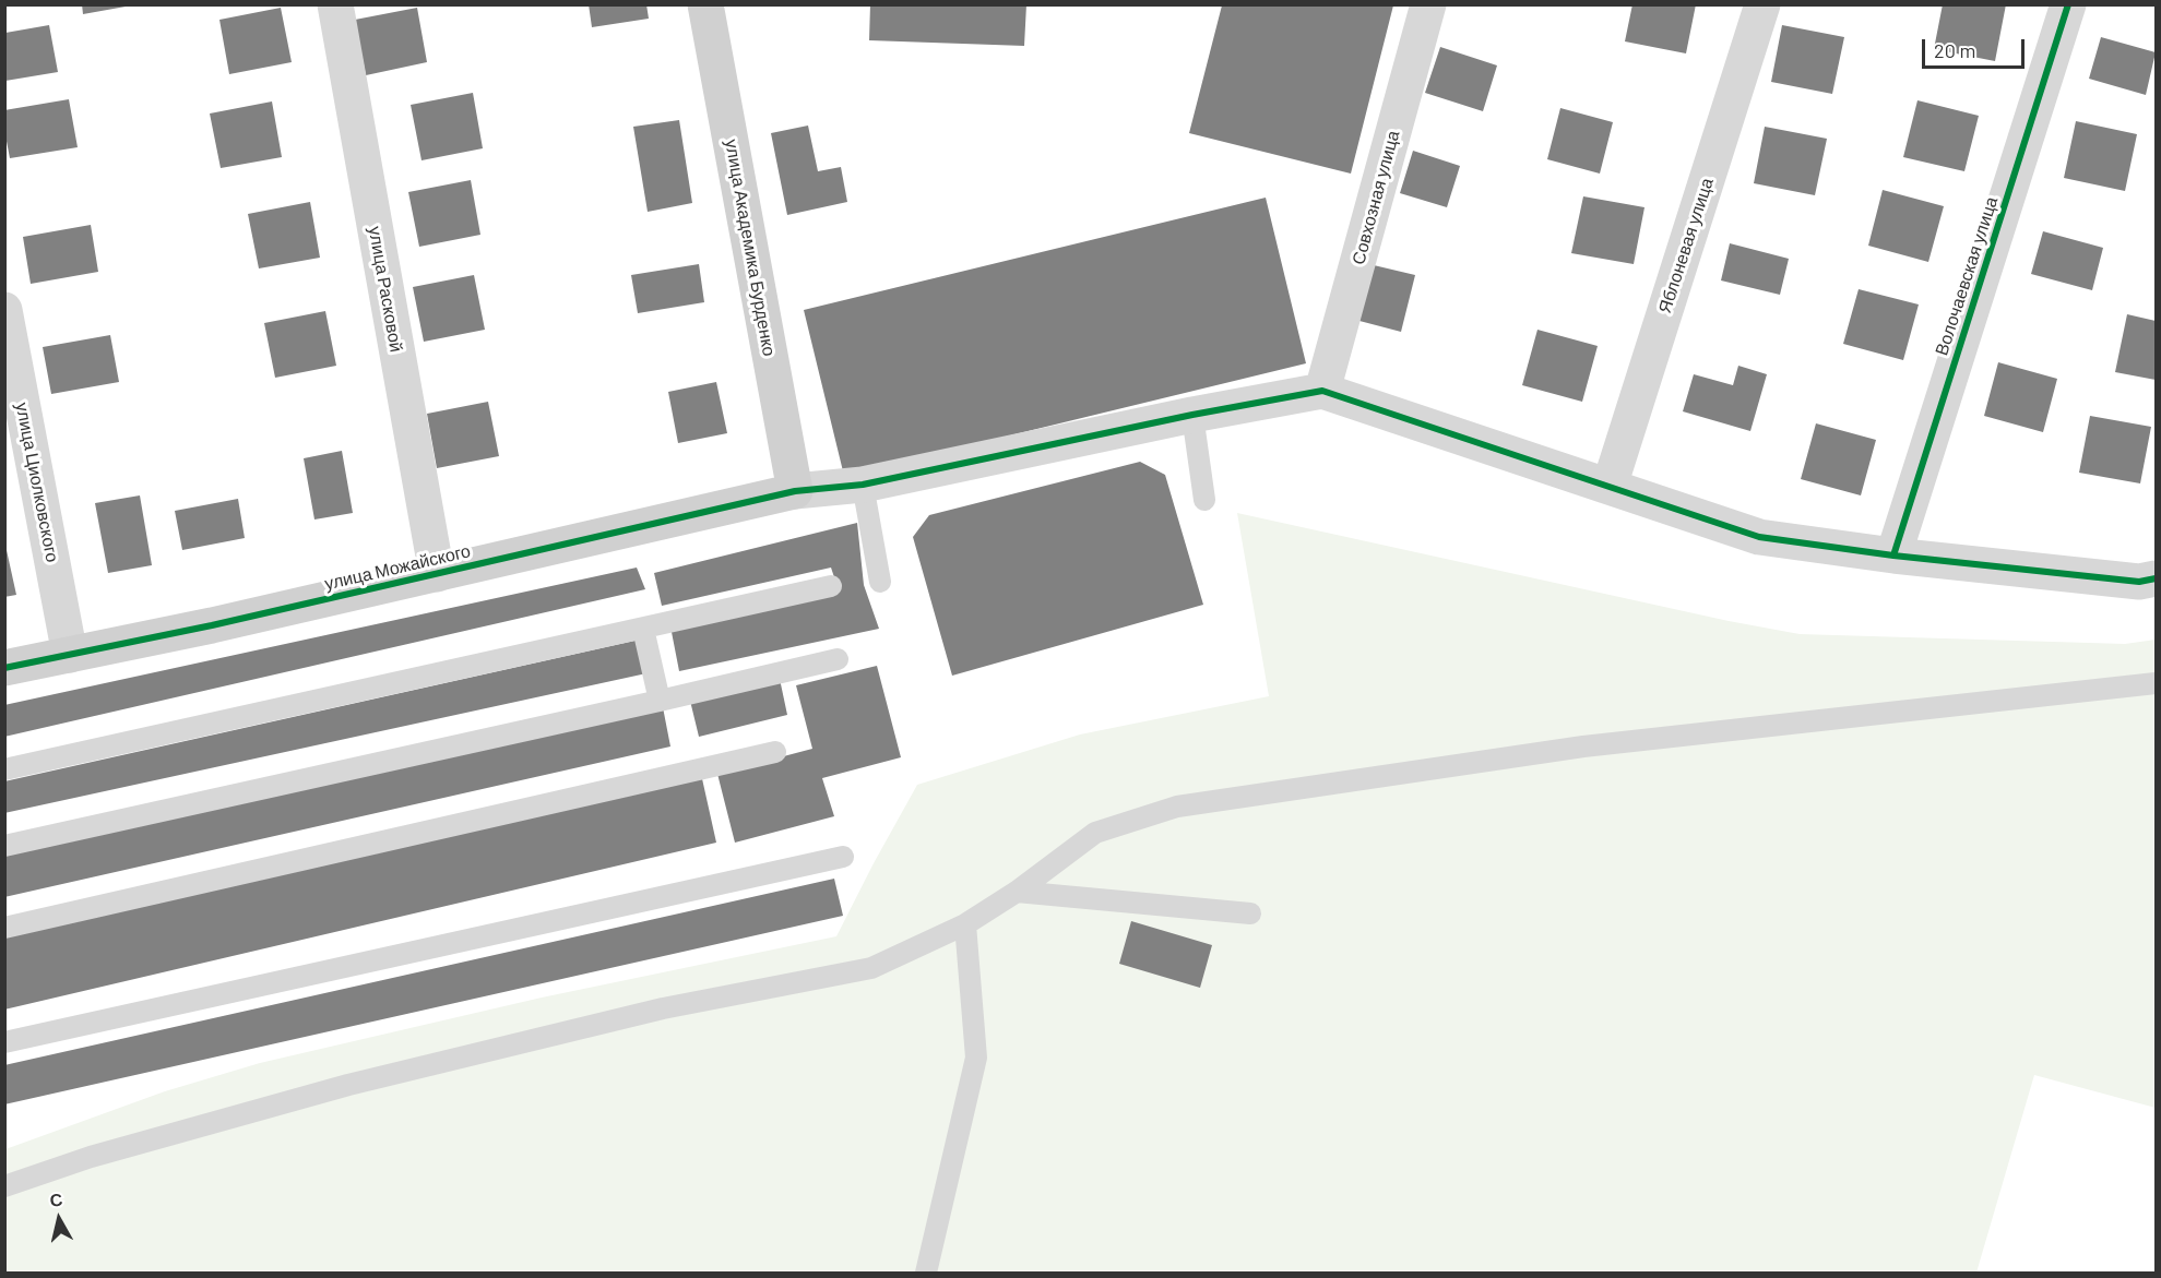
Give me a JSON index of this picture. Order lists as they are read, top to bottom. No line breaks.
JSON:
{"streets":{"street":["Совхозная улица","Яблоневая улица","улица Академика Бурденко","Волочаевская улица","улица Расковой","улица Циолковского","улица Можайского"]},"crossings":[["улица Академика Бурденко","улица Можайского"],["улица Расковой","улица Можайского"],["улица Циолковского","улица Можайского"]],"scale_bar":"20 m","north":"top"}
